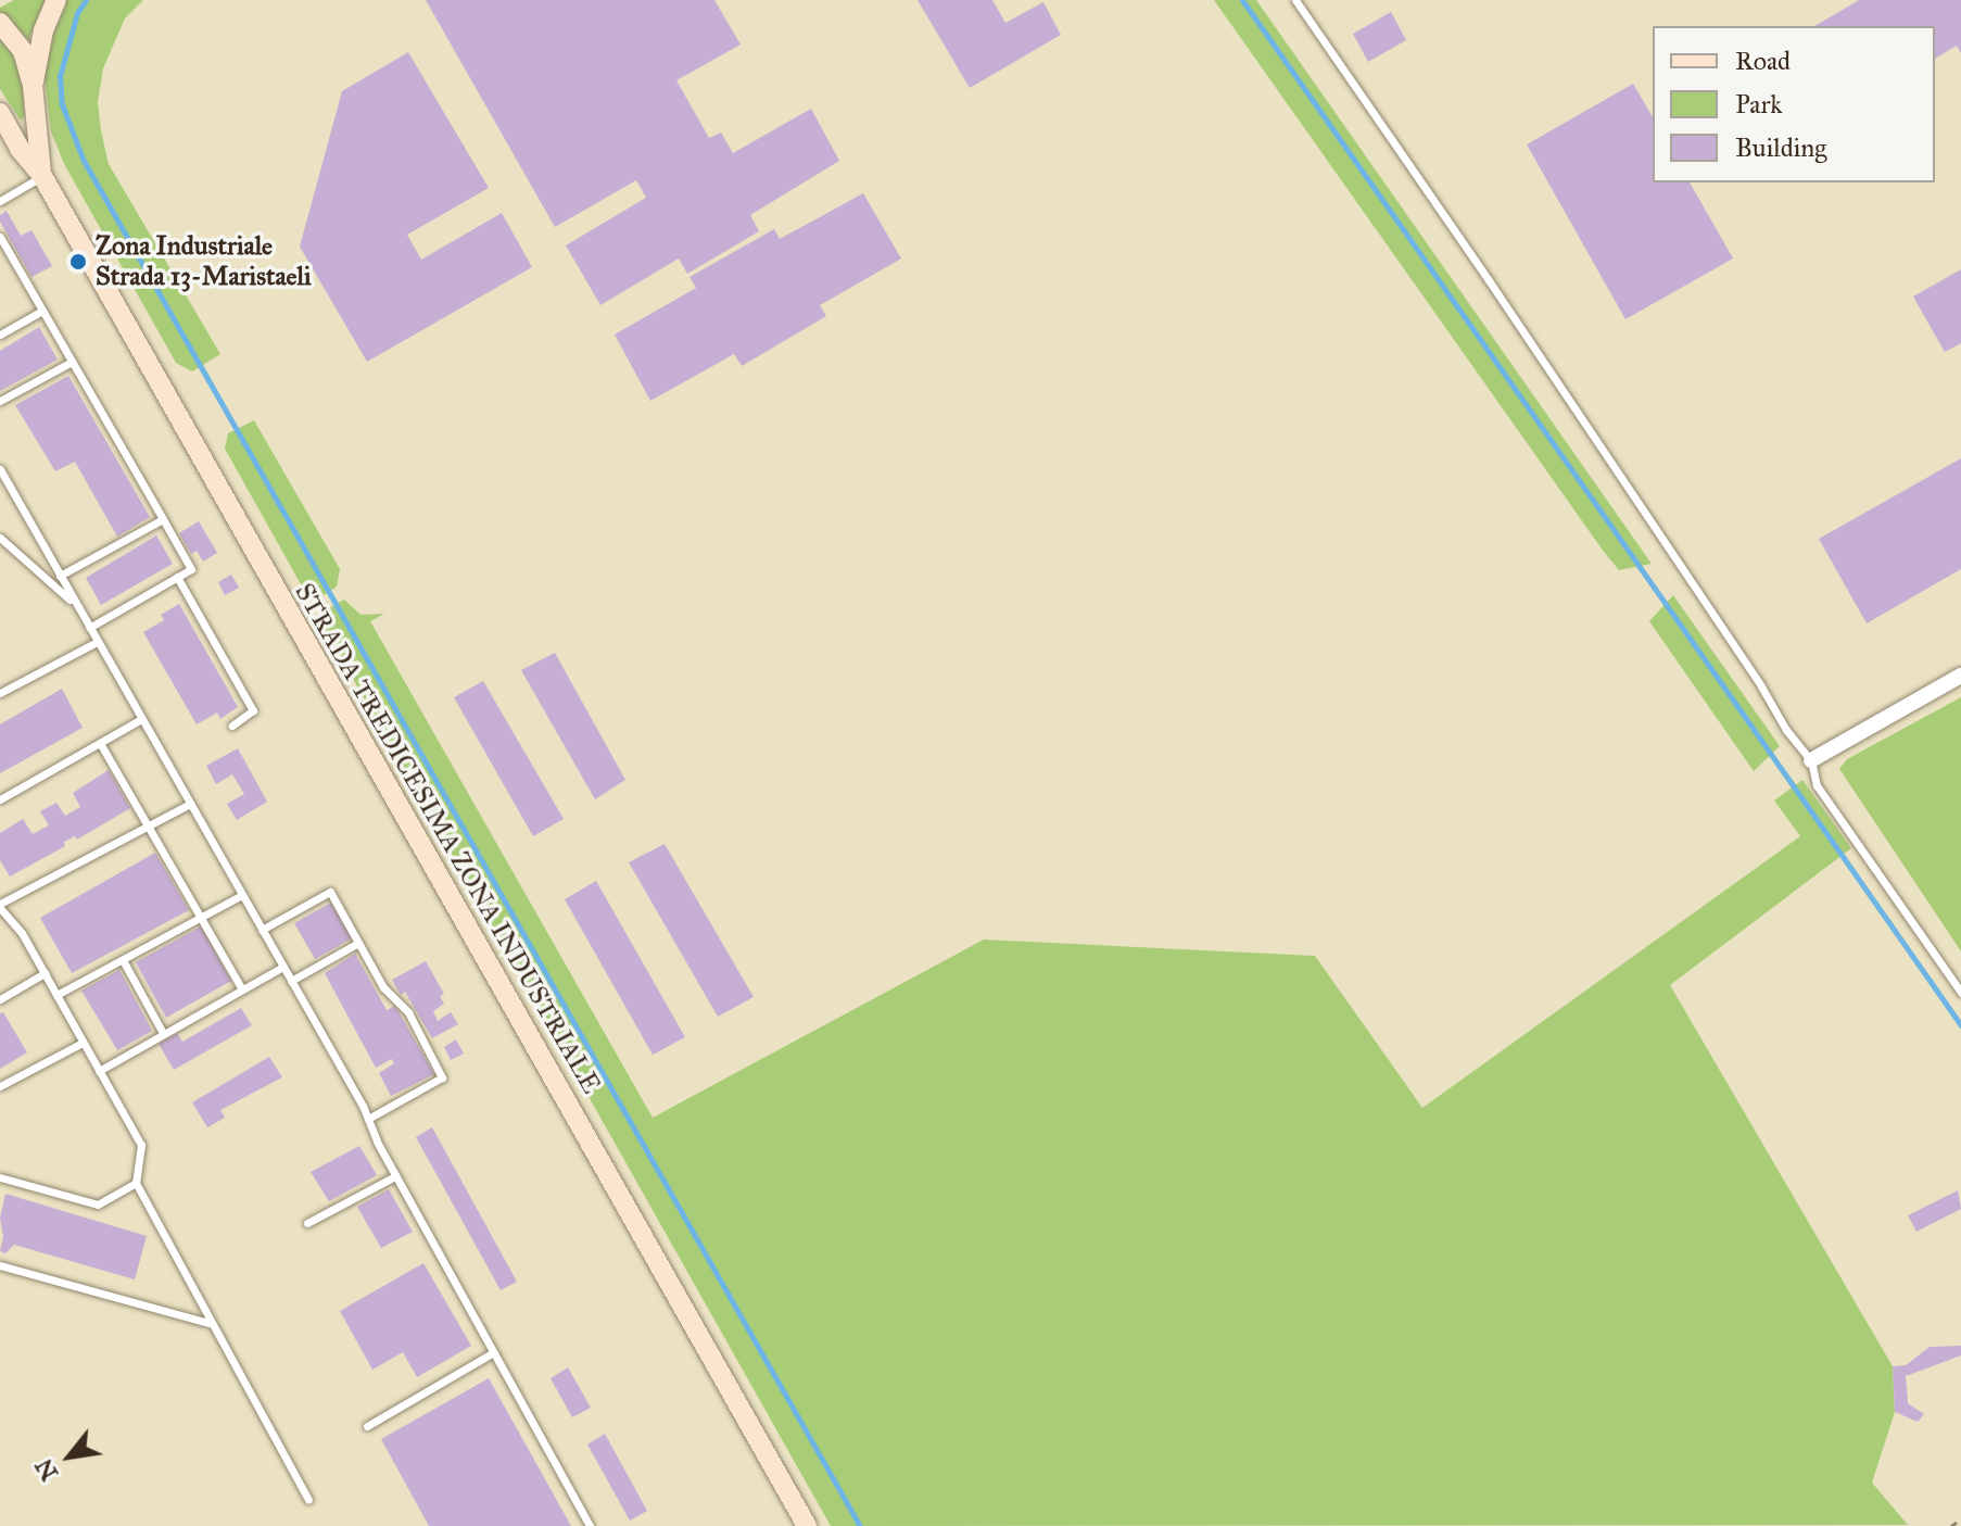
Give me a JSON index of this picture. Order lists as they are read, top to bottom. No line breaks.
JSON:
{"streets":{"street":["STRADA TREDICESIMA ZONA INDUSTRIALE"]},"places":["Zona Industriale Strada 13-Maristaeli"],"legend":["Road","Park","Building"],"north":"bottom left"}
